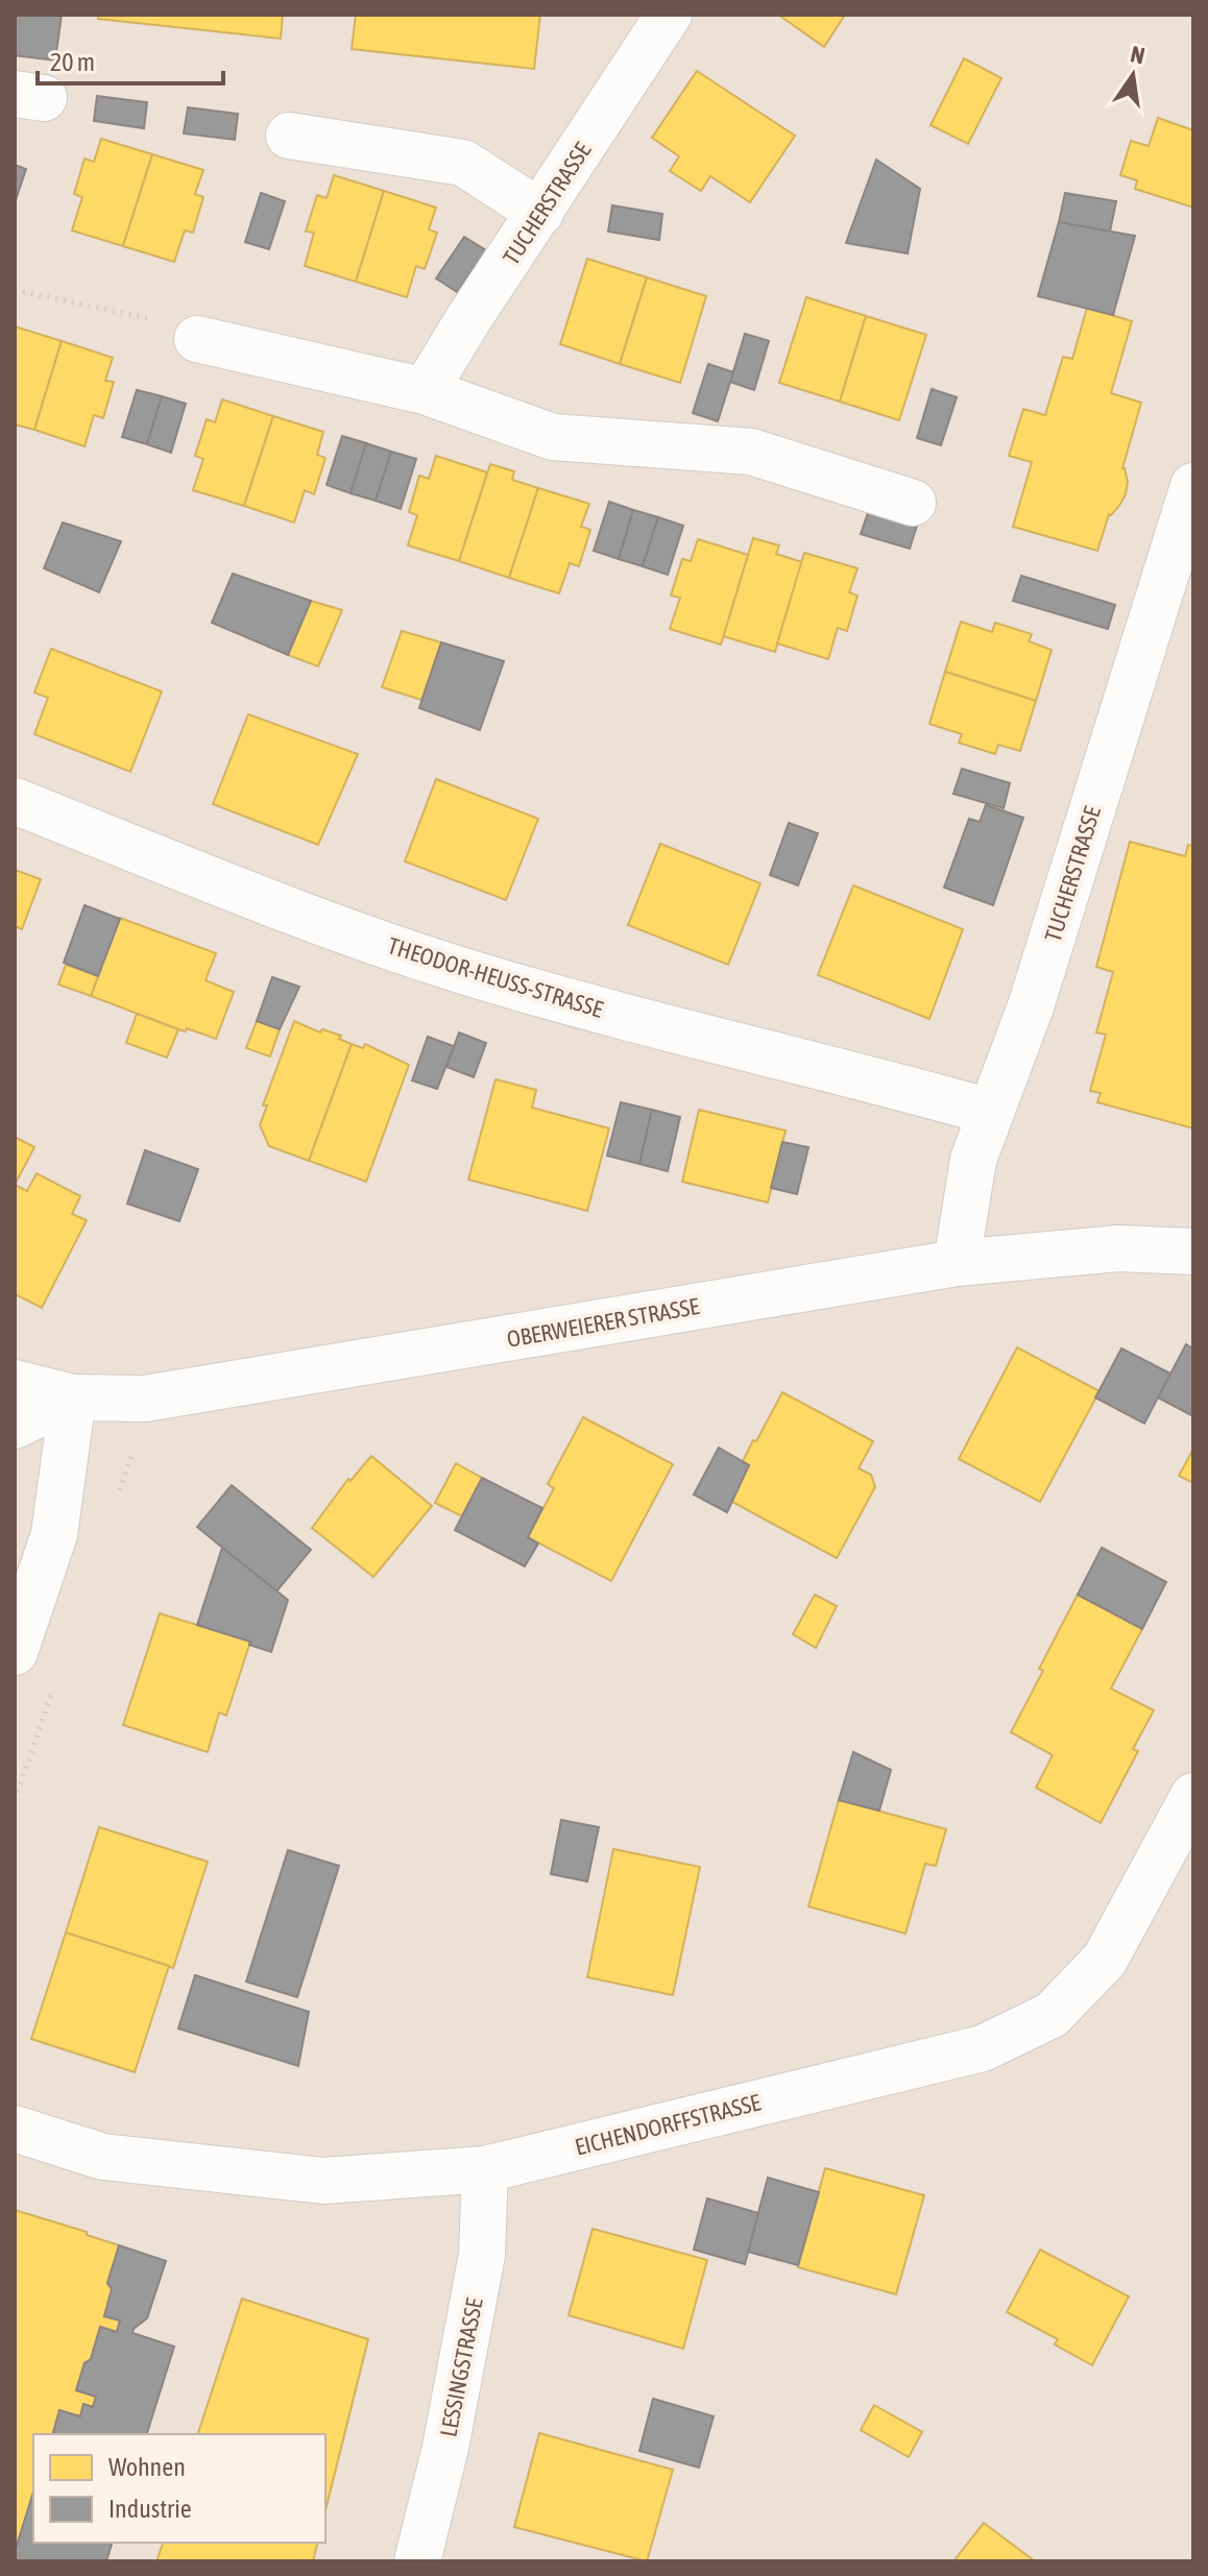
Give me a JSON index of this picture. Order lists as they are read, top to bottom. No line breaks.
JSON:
{"streets":{"street":["TUCHERSTRASSE","THEODOR-HEUSS-STRASSE","OBERWEIERER STRASSE","EICHENDORFFSTRASSE","LESSINGSTRASSE"]},"crossings":[["TUCHERSTRASSE","THEODOR-HEUSS-STRASSE"],["TUCHERSTRASSE","OBERWEIERER STRASSE"],["EICHENDORFFSTRASSE","LESSINGSTRASSE"]],"legend":["Wohnen","Industrie"],"scale_bar":"20 m","north":"top"}
